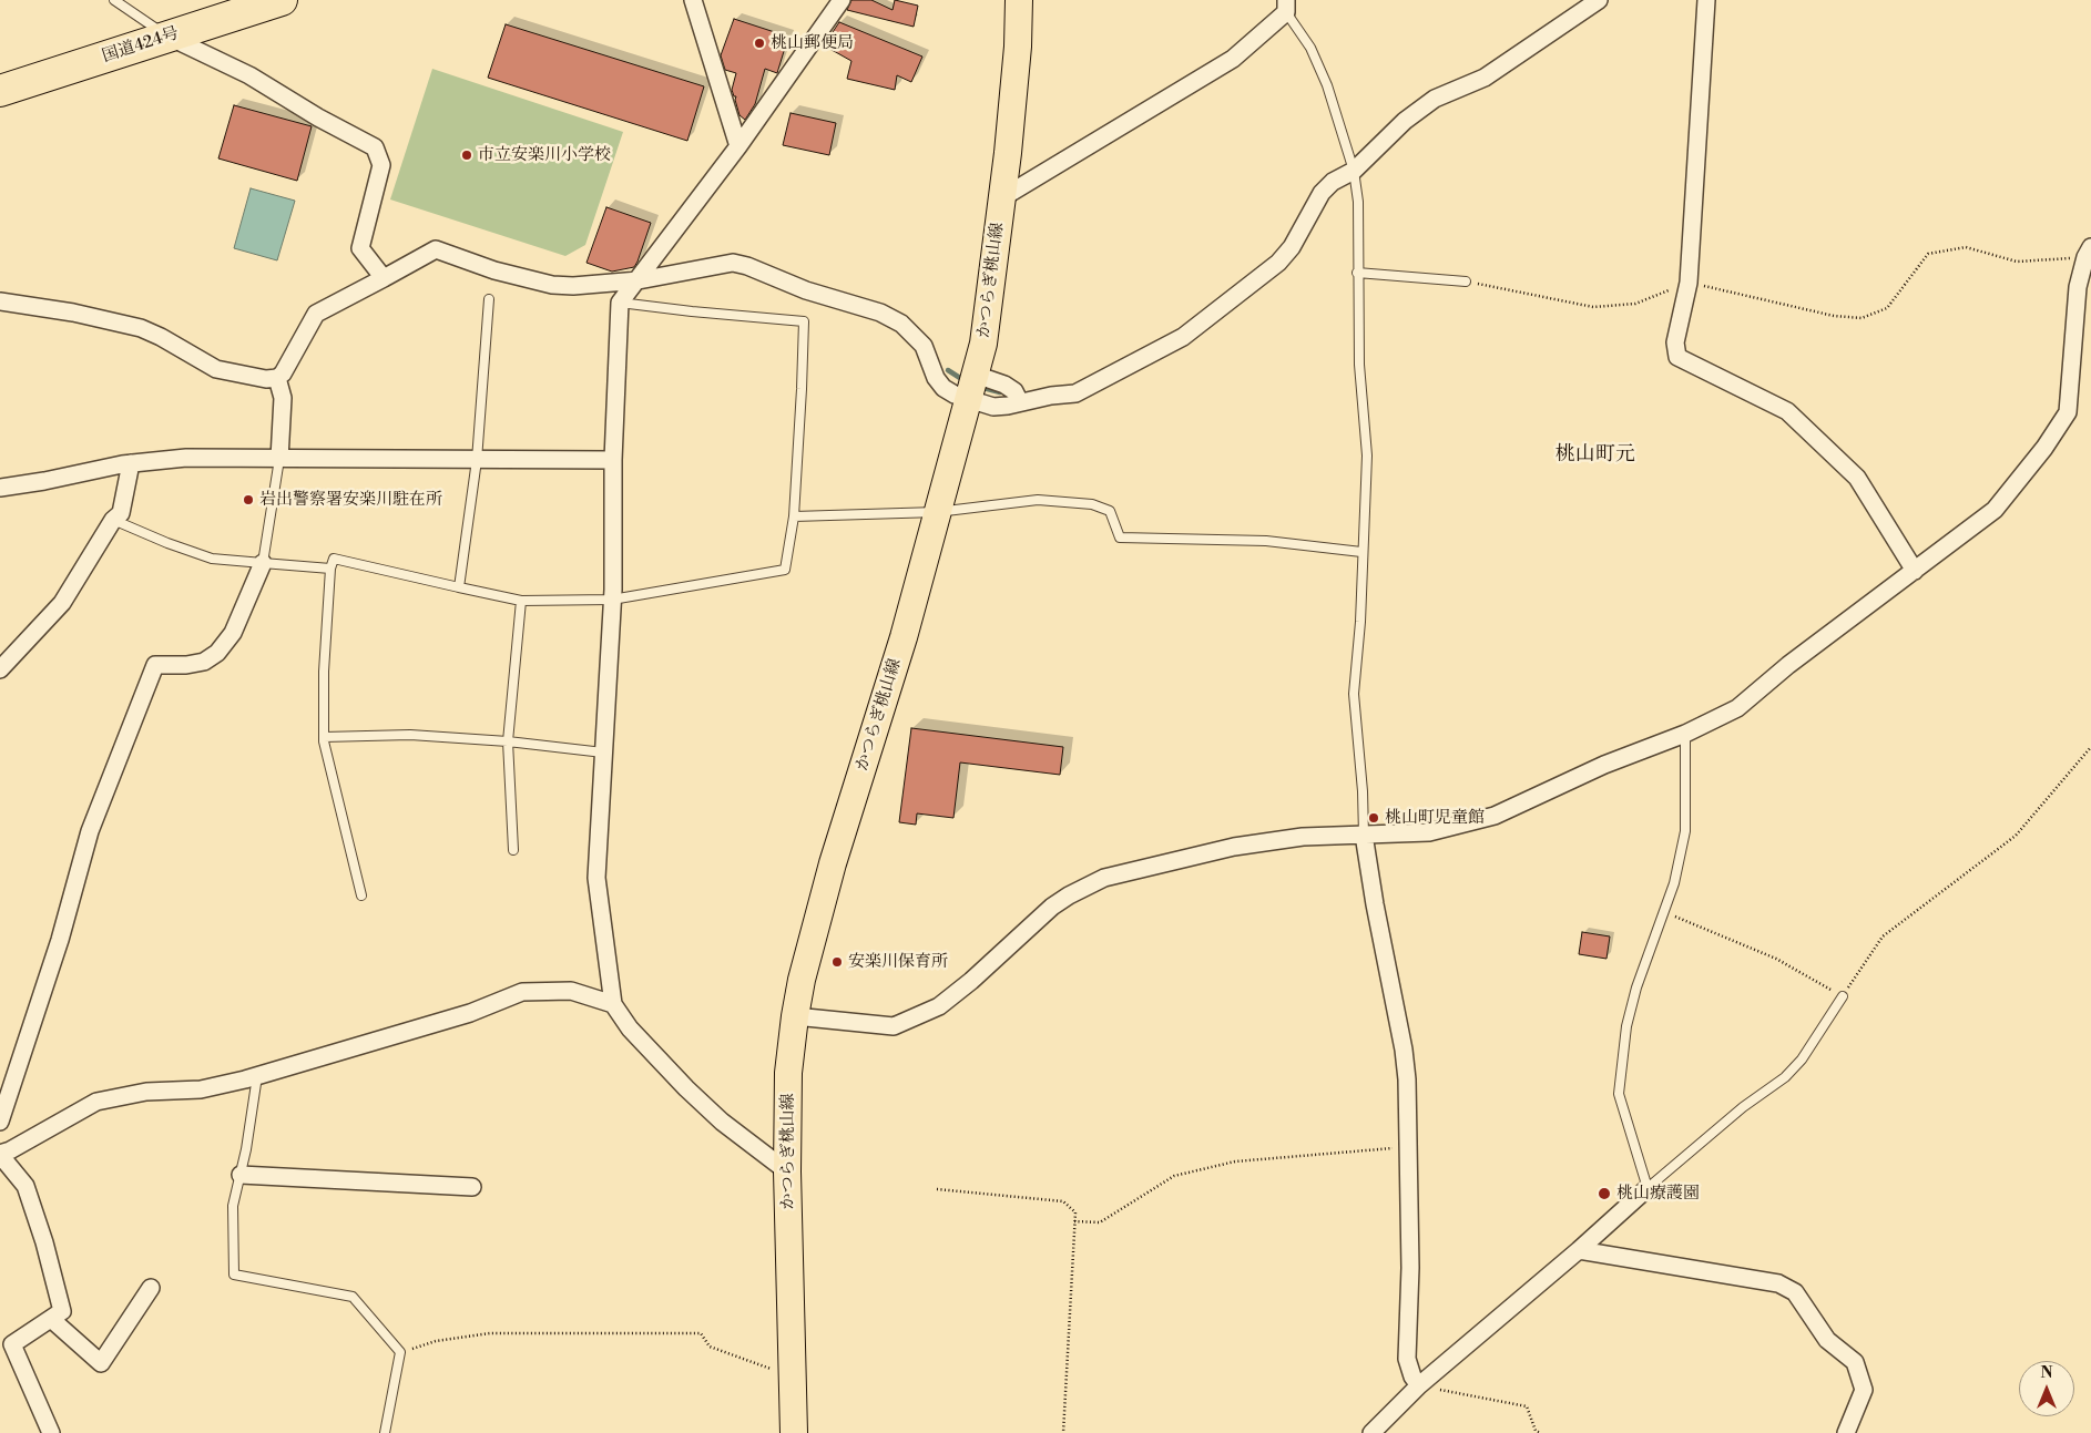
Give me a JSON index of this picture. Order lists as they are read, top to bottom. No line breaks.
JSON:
{"streets":{"highway":["国道424号"],"main road":["かつらぎ桃山線"]},"districts":["桃山町元"],"places":["桃山郵便局","市立安楽川小学校","岩出警察署安楽川駐在所","桃山町児童館","安楽川保育所","桃山療護園"],"north":"top"}
